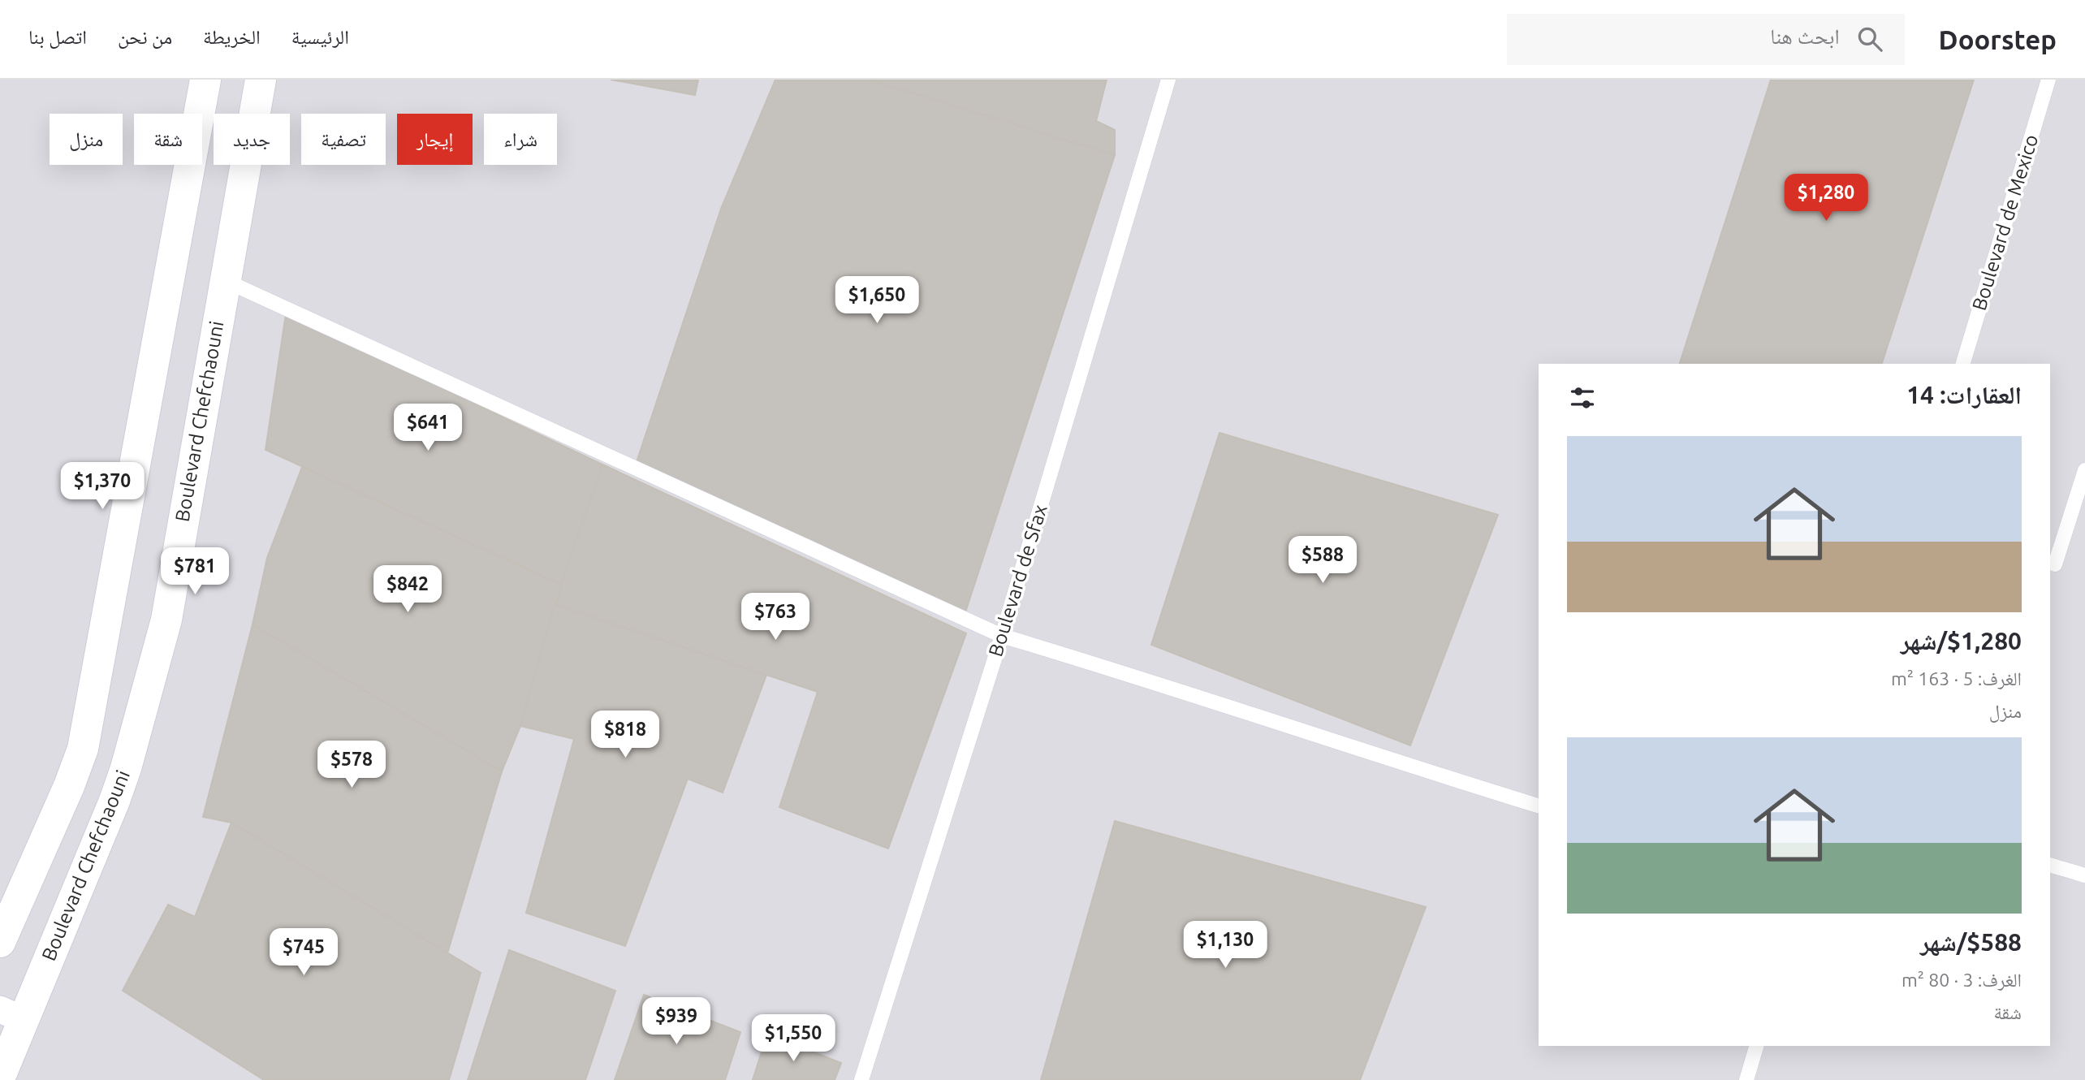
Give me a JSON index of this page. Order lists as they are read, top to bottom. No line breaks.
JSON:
{"streets":{"street":["Boulevard Chefchaouni"],"lane":["Boulevard de Mexico","Boulevard de Sfax"]},"page":{"header":"Doorstep","search":"ابحث هنا","nav":["الرئيسية","الخريطة","من نحن","اتصل بنا"],"chip":["شراء","إيجار","تصفية","جديد","شقة","منزل"],"price":["$1,280","$1,650","$641","$1,370","$588","$781","$842","$763","$818","$578","$1,130","$745","$939","$1,550"],"heading":"العقارات: 14","list":[{"name":"$1,280/شهر","note":"الغرف: 5 · 163 m² · منزل"},{"name":"$588/شهر","note":"الغرف: 3 · 80 m² · شقة"}]}}
